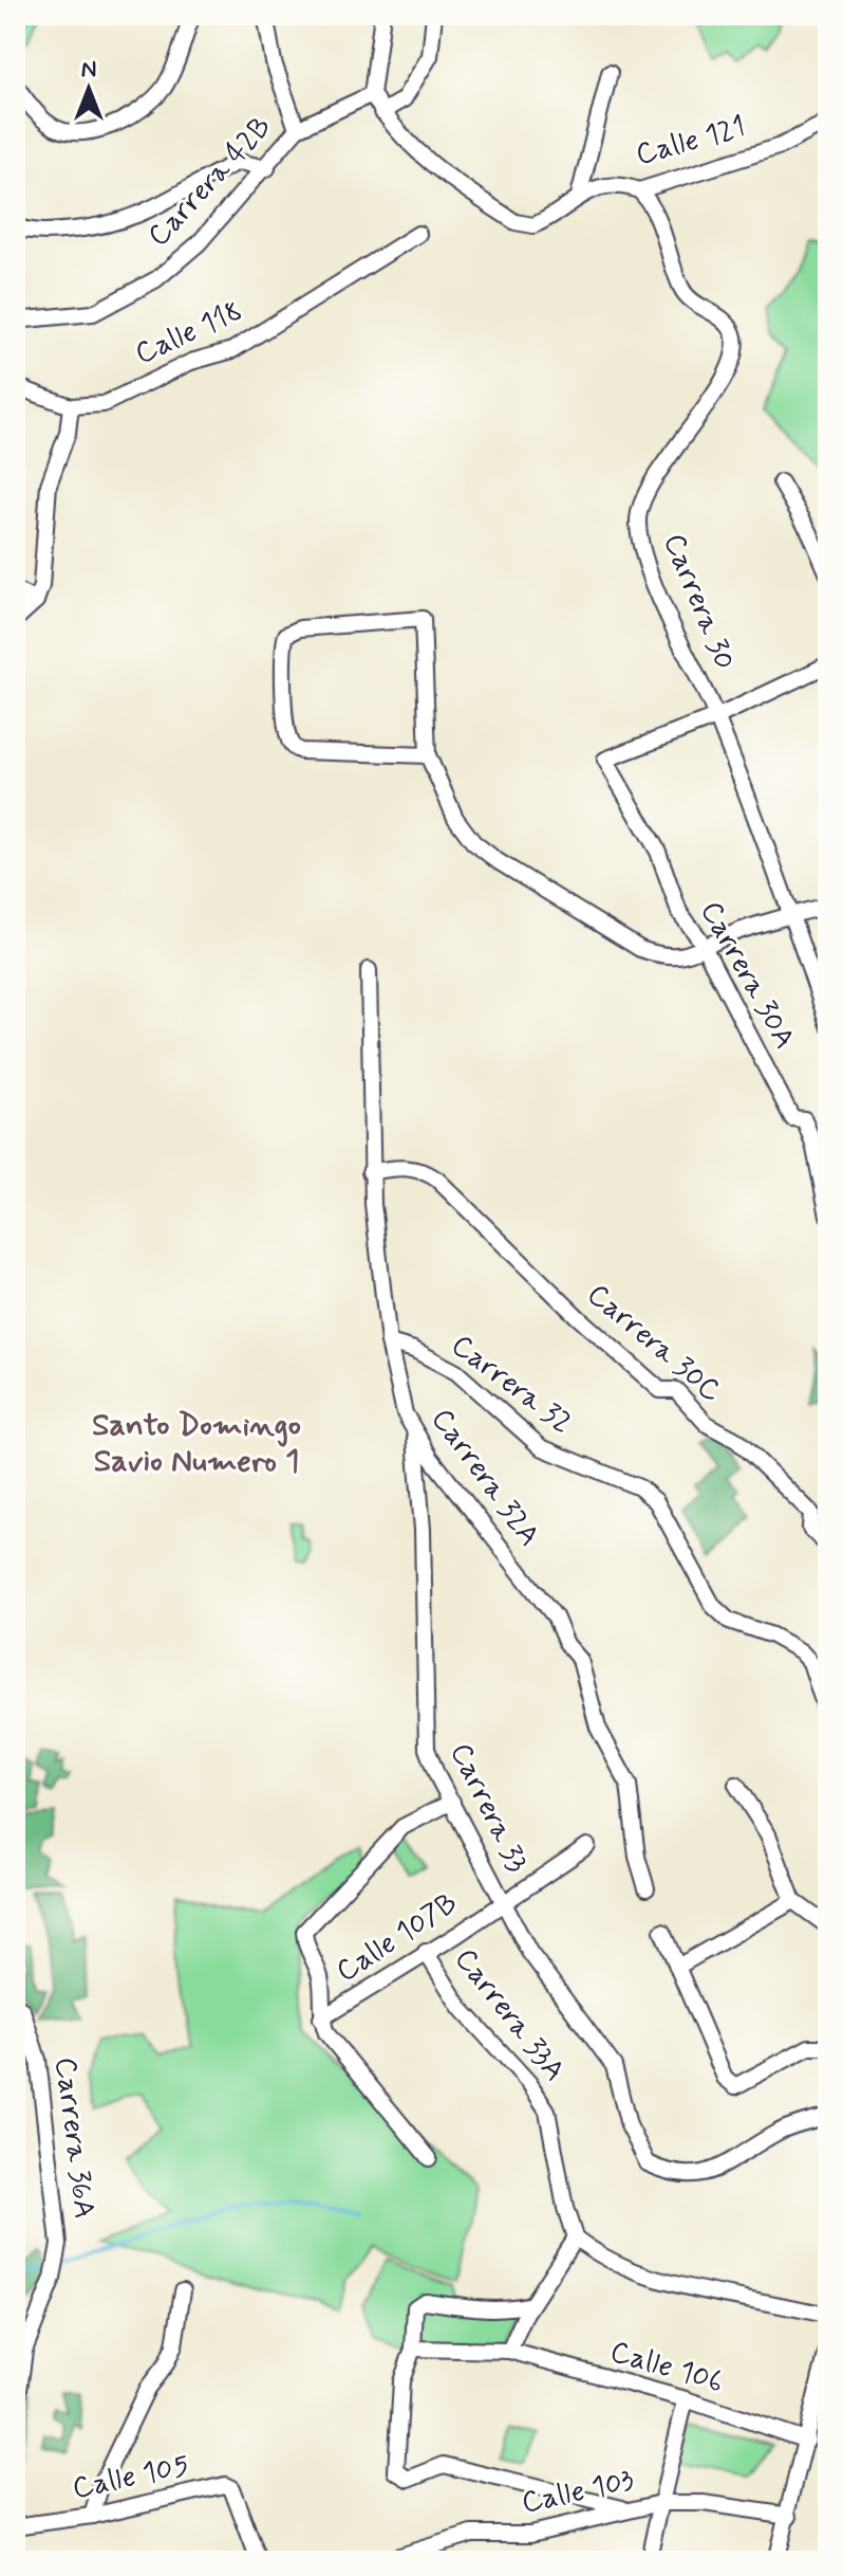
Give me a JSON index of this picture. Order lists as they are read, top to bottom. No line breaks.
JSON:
{"streets":{"street":["Calle 121","Carrera 42B","Calle 118","Carrera 30","Carrera 30A","Carrera 30C","Carrera 32","Carrera 32A","Carrera 33","Calle 107B","Carrera 33A","Carrera 36A","Calle 106","Calle 105","Calle 103"]},"crossings":[["Calle 121","Carrera 42B"],["Calle 121","Carrera 30"],["Carrera 30","Carrera 30A"],["Carrera 30C","Carrera 32A"],["Carrera 32","Carrera 32A"],["Carrera 32A","Carrera 33"],["Carrera 33","Calle 107B"],["Calle 107B","Carrera 33A"]],"districts":["Santo Domingo Savio Numero 1"],"north":"top"}
